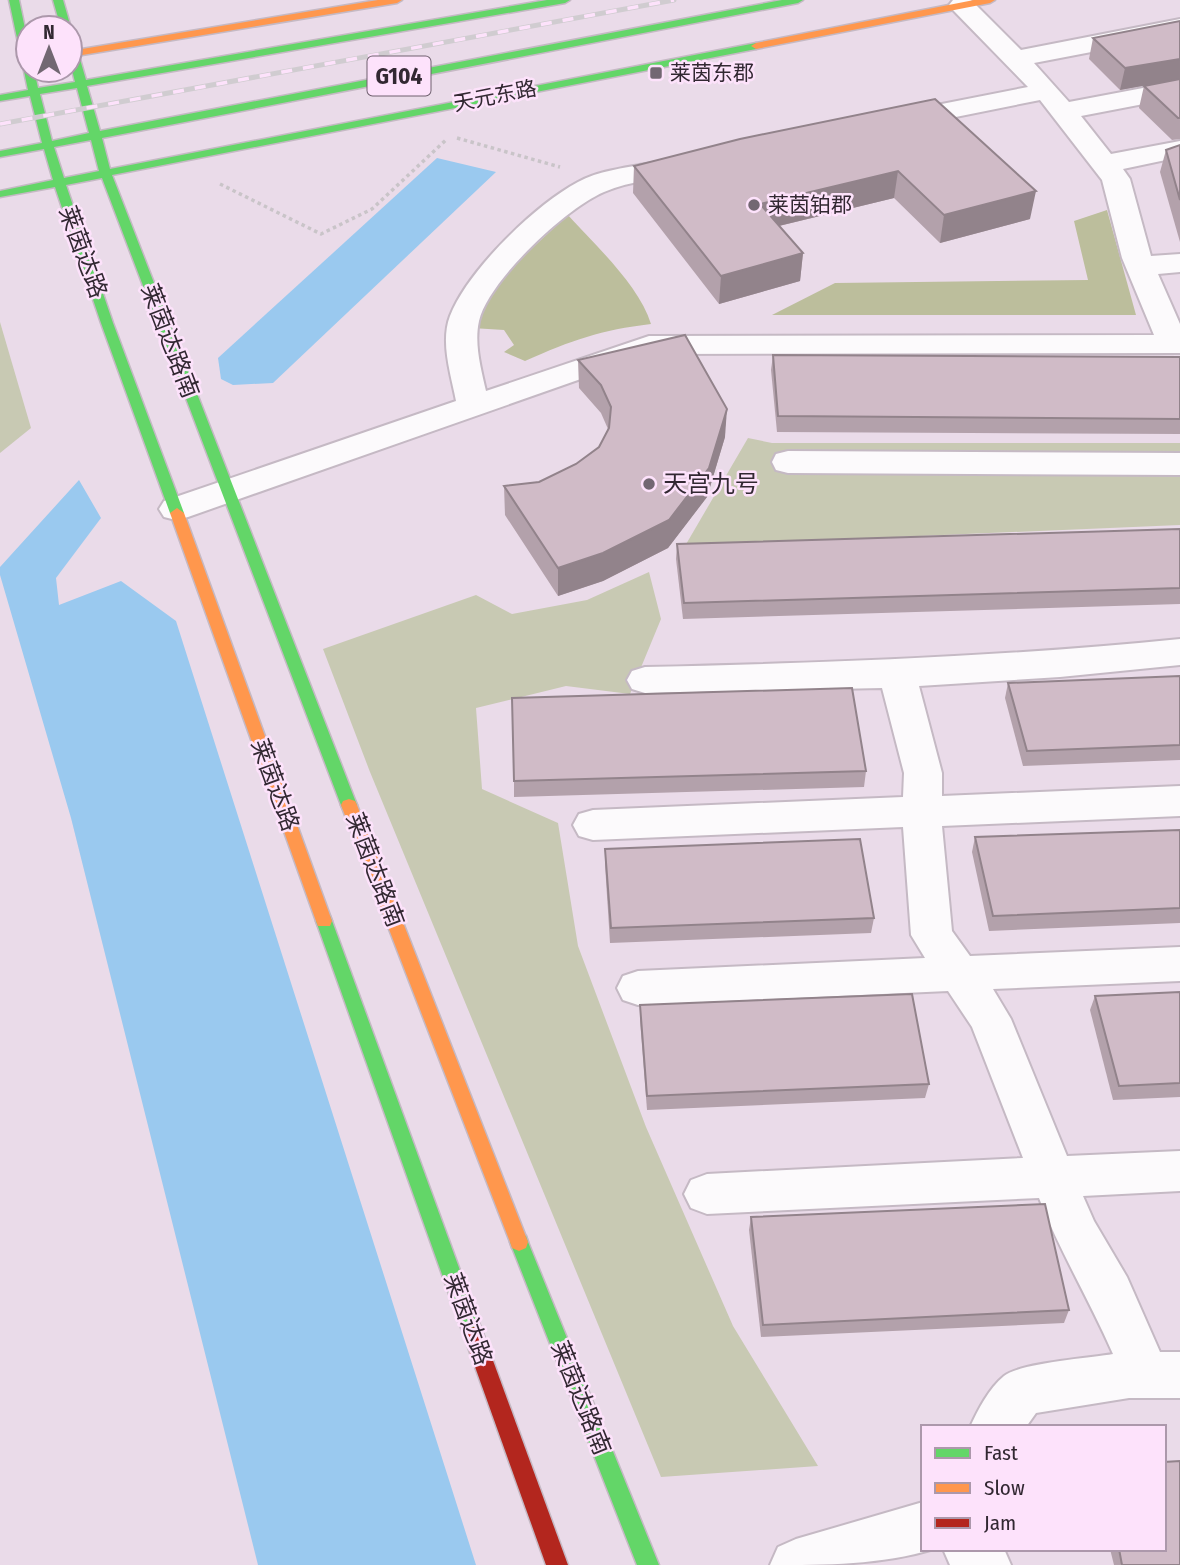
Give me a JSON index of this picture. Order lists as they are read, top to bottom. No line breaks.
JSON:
{"streets":{"main road":["G104","天元东路","莱茵达路","莱茵达路南"]},"crossings":[["G104","莱茵达路"],["G104","莱茵达路南"],["天元东路","莱茵达路"],["天元东路","莱茵达路南"]],"places":{"transit":["莱茵东郡"],"other":["莱茵铂郡","天宫九号"]},"legend":["Fast","Slow","Jam"],"north":"top"}
